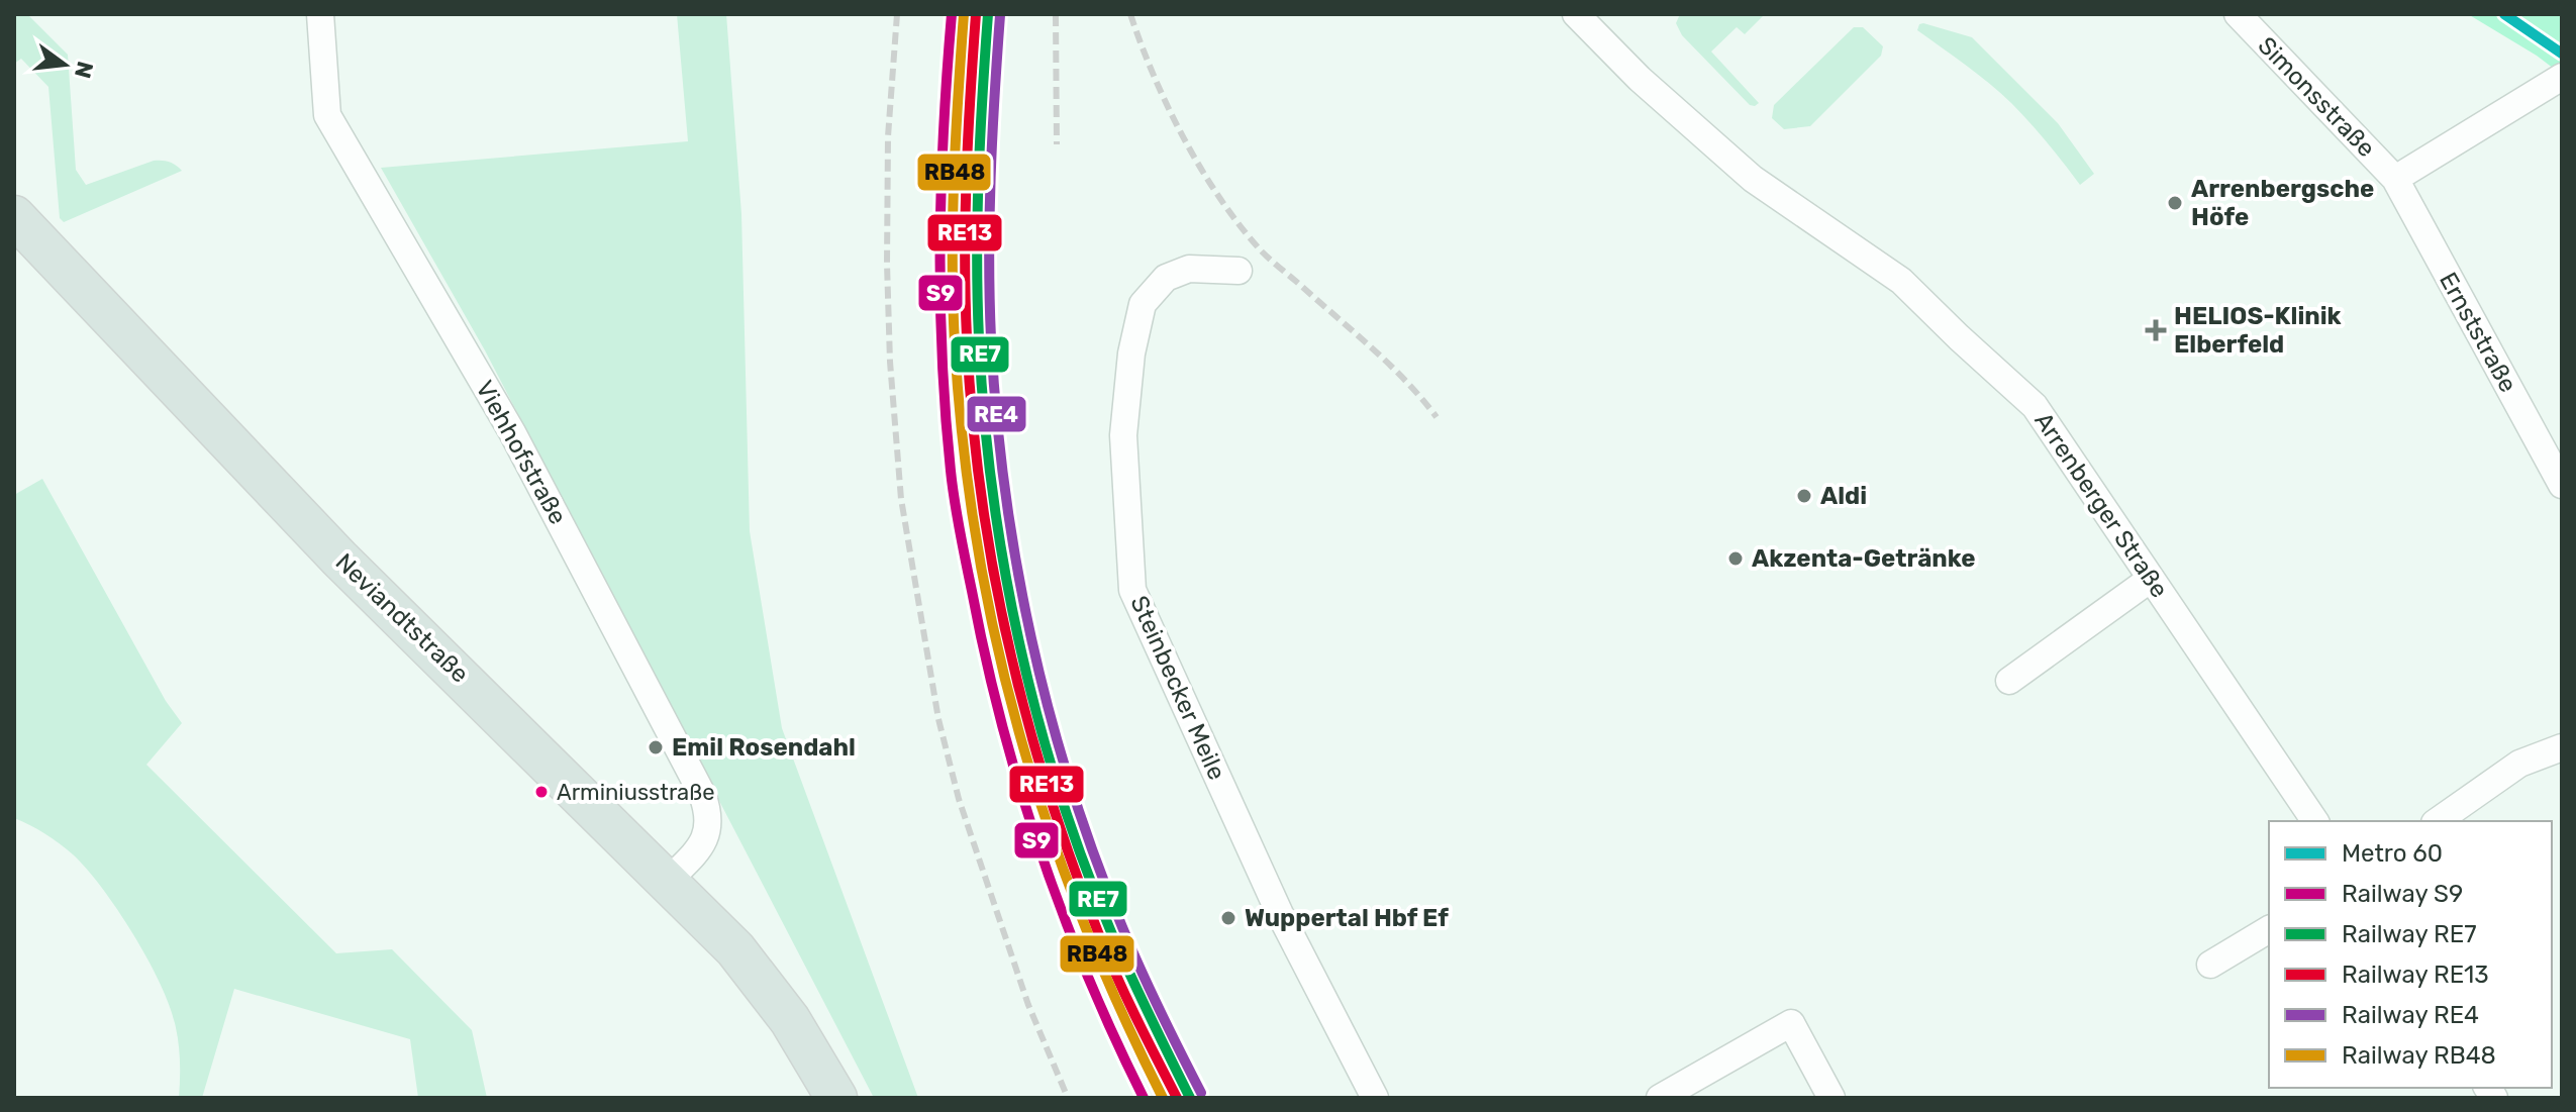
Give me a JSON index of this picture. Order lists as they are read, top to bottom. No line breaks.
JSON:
{"streets":{"main road":["Neviandtstraße"],"street":["Simonsstraße","Ernststraße","Viehhofstraße","Arrenberger Straße","Steinbecker Meile"]},"crossings":[["Simonsstraße","Ernststraße"],["Viehhofstraße","Neviandtstraße"]],"places":{"other":["Arrenbergsche Höfe","Aldi","Akzenta-Getränke","Emil Rosendahl","Arminiusstraße","Wuppertal Hbf Ef"],"health":["HELIOS-Klinik Elberfeld"]},"lines":["metro line 60","rail line S9","rail line RE7","rail line RE13","rail line RB48","rail line RE4"],"legend":["Metro 60","Railway S9","Railway RE7","Railway RE13","Railway RE4","Railway RB48"],"north":"right"}
